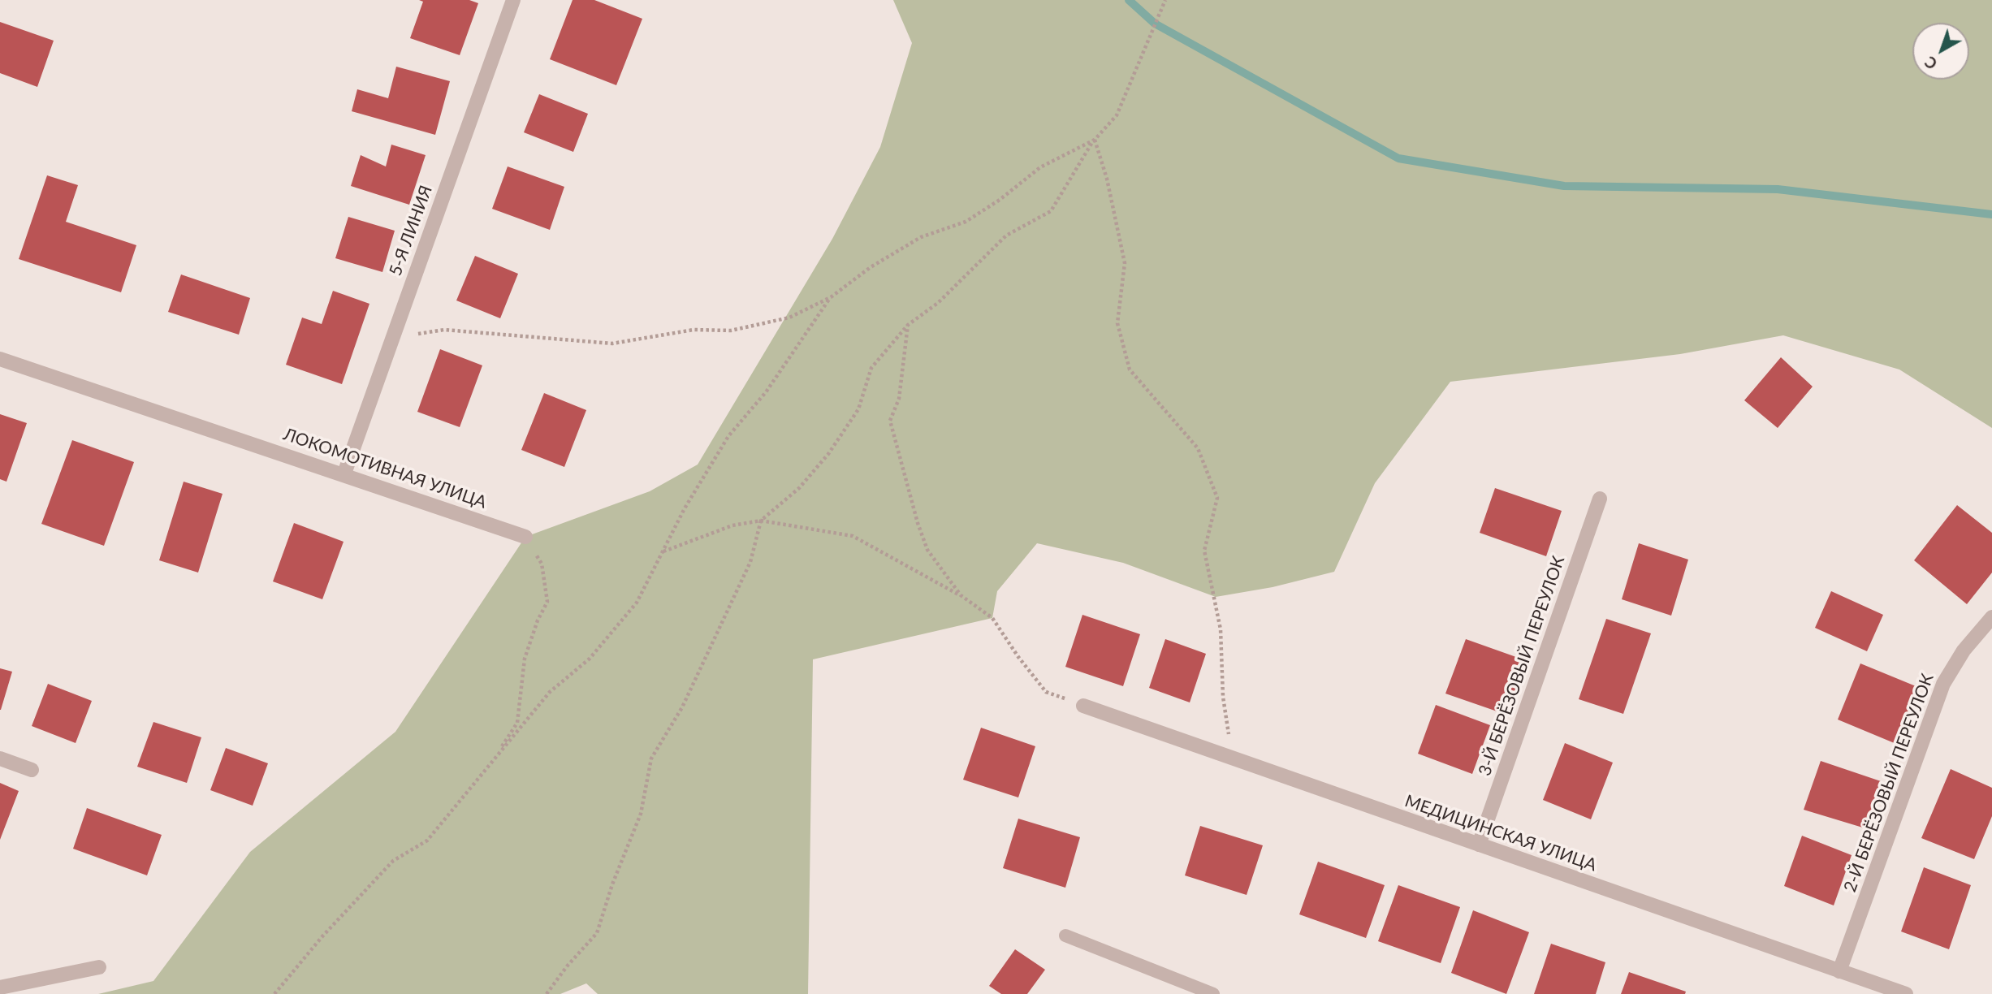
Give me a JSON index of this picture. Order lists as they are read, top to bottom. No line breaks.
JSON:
{"streets":{"street":["5-Я ЛИНИЯ","ЛОКОМОТИВНАЯ УЛИЦА","3-Й БЕРЁЗОВЫЙ ПЕРЕУЛОК","2-Й БЕРЁЗОВЫЙ ПЕРЕУЛОК","МЕДИЦИНСКАЯ УЛИЦА"]},"crossings":[["5-Я ЛИНИЯ","ЛОКОМОТИВНАЯ УЛИЦА"],["3-Й БЕРЁЗОВЫЙ ПЕРЕУЛОК","МЕДИЦИНСКАЯ УЛИЦА"],["2-Й БЕРЁЗОВЫЙ ПЕРЕУЛОК","МЕДИЦИНСКАЯ УЛИЦА"]],"north":"bottom left"}
